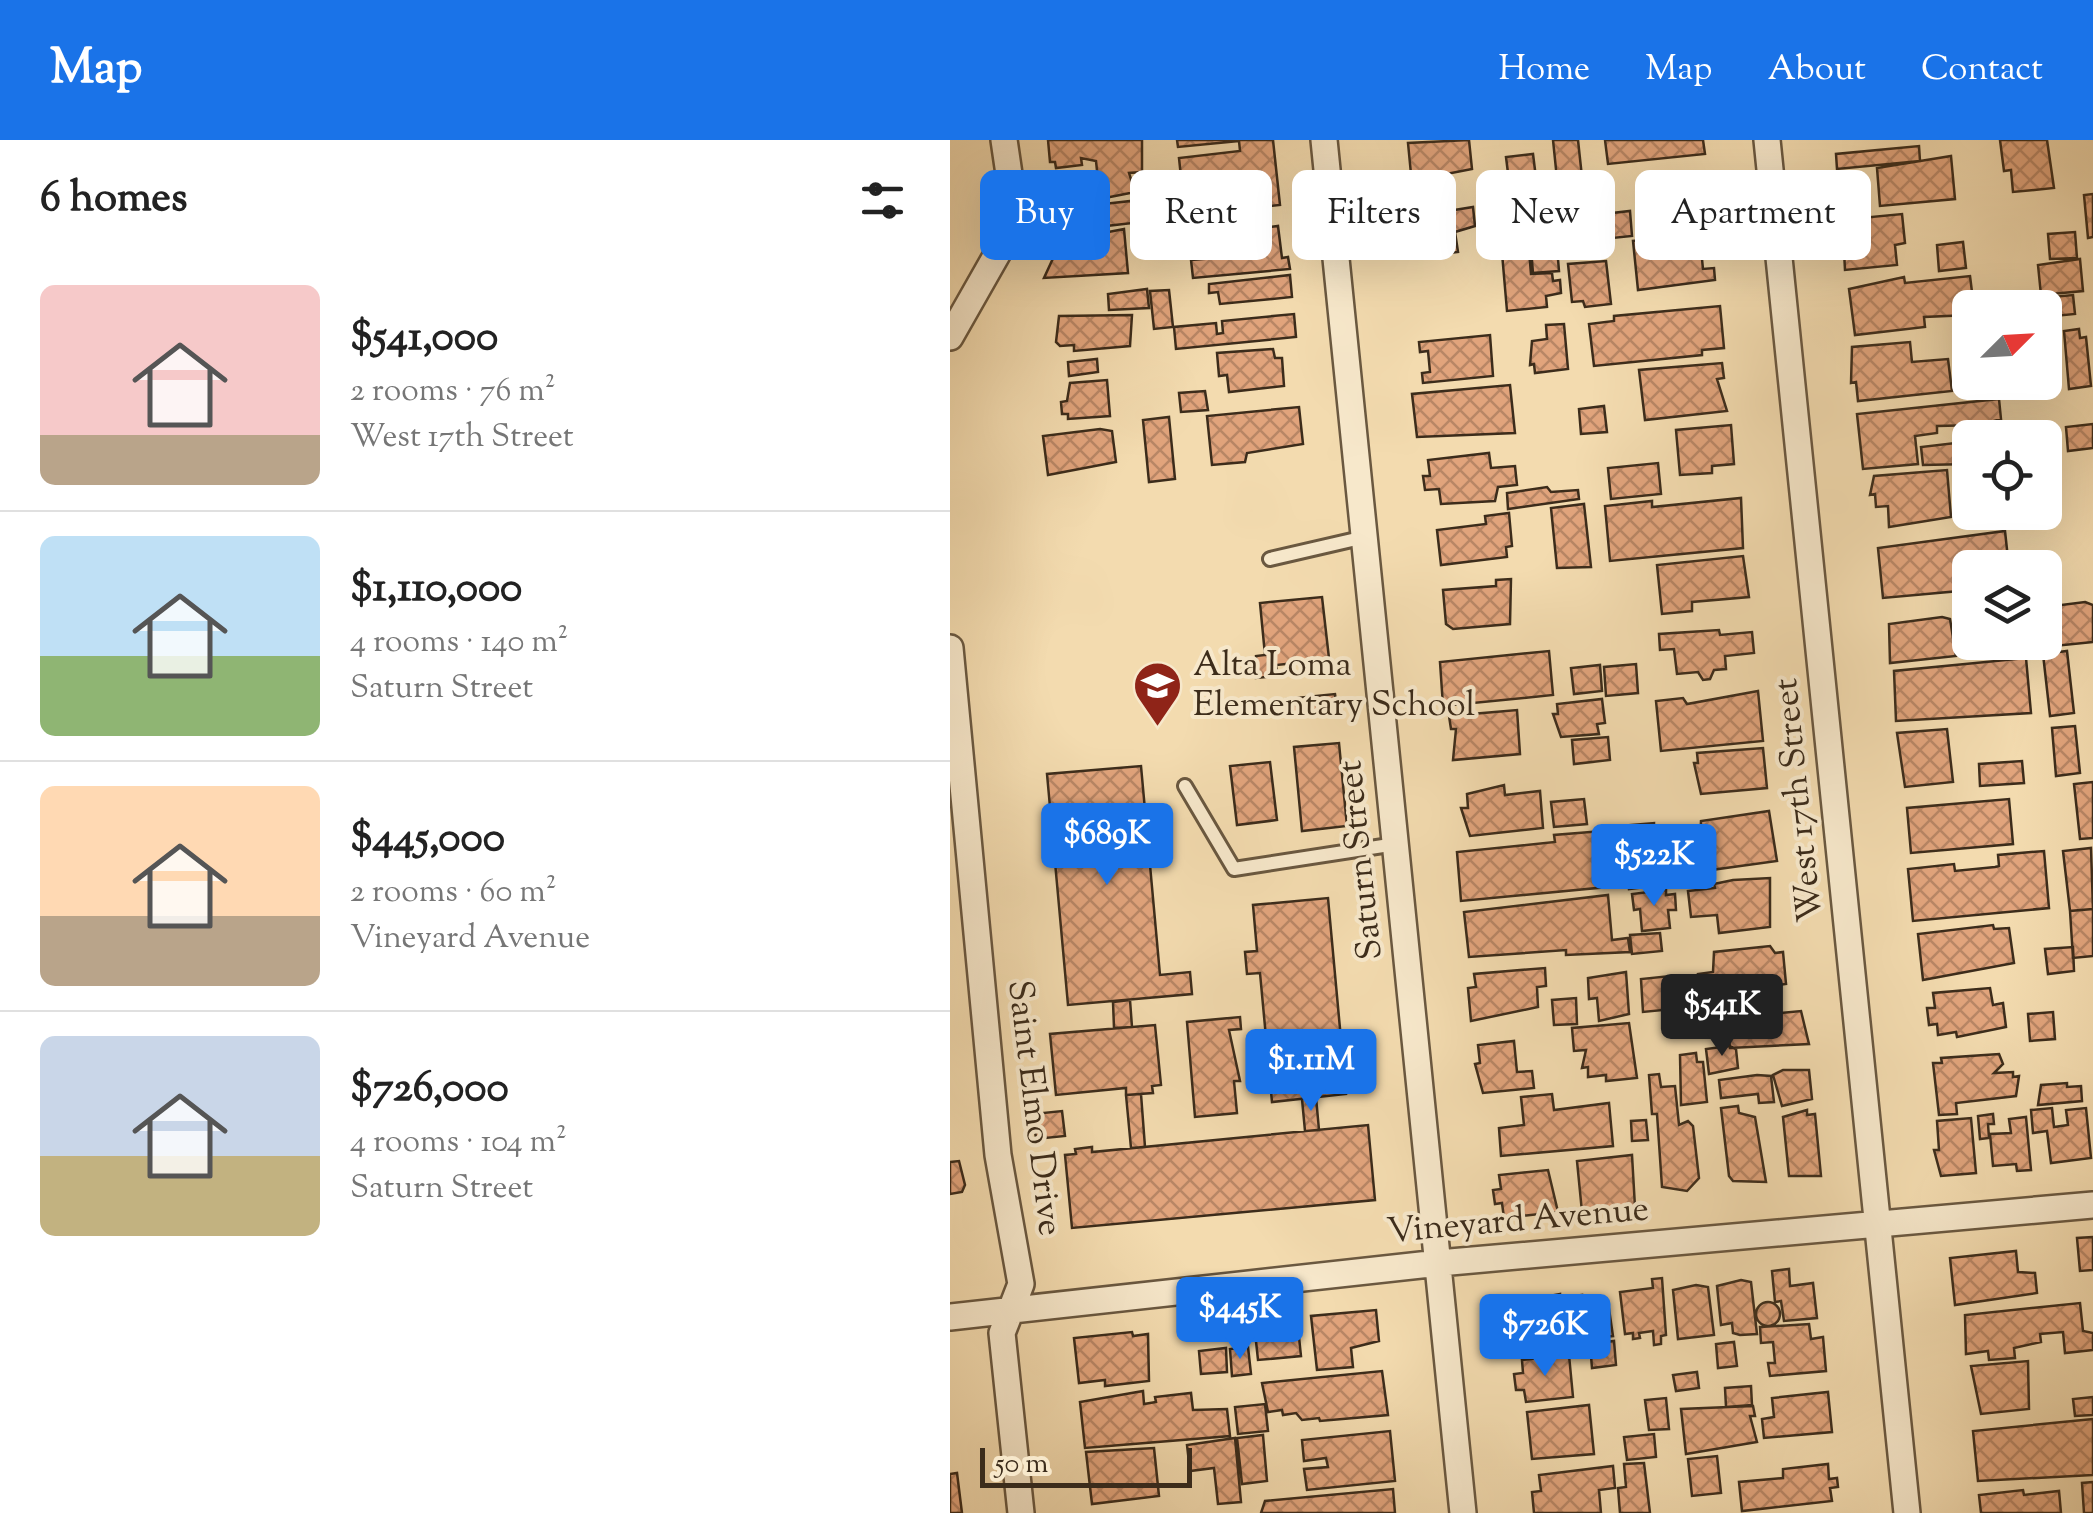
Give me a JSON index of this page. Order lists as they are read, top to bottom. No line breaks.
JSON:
{"streets":{"street":["West 17th Street","Saturn Street","Saint Elmo Drive","Vineyard Avenue"]},"crossings":[["West 17th Street","Vineyard Avenue"],["Saturn Street","Vineyard Avenue"],["Saint Elmo Drive","Vineyard Avenue"]],"places":{"school or university":["Alta Loma Elementary School"]},"scale_bar":"50 m","north":"top right","page":{"header":"Map","nav":["Home","Map","About","Contact"],"heading":"6 homes","chip":["Buy","Rent","Filters","New","Apartment"],"list":[{"name":"$541,000","note":"2 rooms · 76 m² · West 17th Street"},{"name":"$1,110,000","note":"4 rooms · 140 m² · Saturn Street"},{"name":"$445,000","note":"2 rooms · 60 m² · Vineyard Avenue"},{"name":"$726,000","note":"4 rooms · 104 m² · Saturn Street"}],"price":["$689K","$522K","$541K","$1.11M","$445K","$726K"],"scale":"50 m"}}
